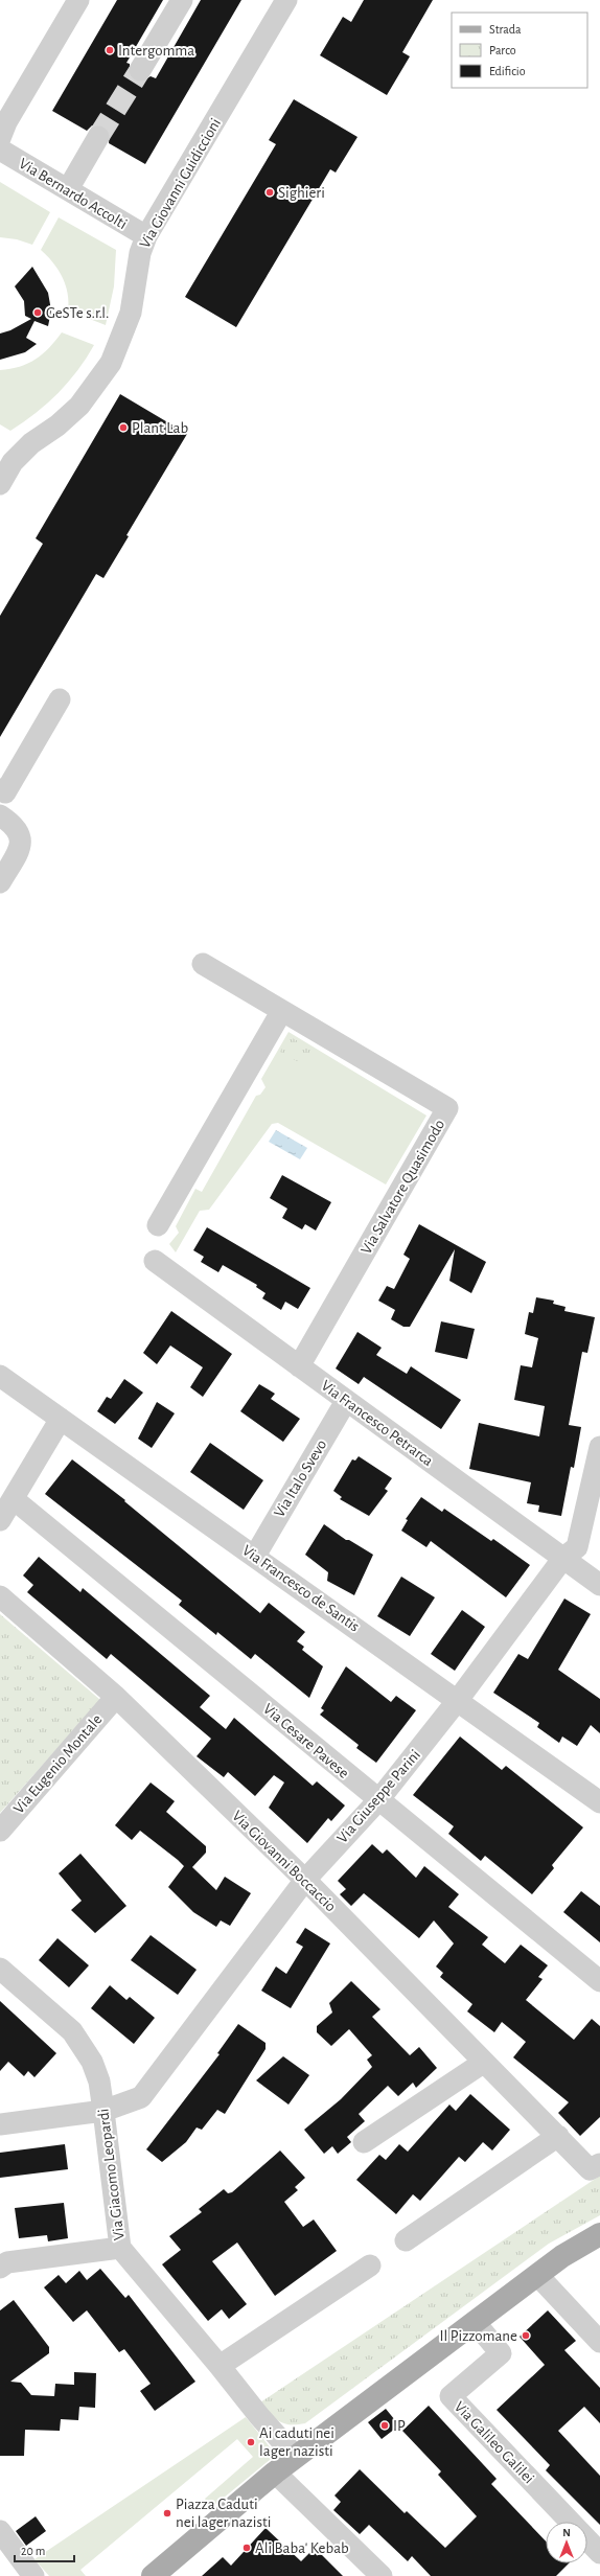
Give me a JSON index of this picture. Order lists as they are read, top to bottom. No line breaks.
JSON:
{"streets":{"street":["Via Giovanni Guidiccioni","Via Bernardo Accolti","Via Salvatore Quasimodo","Via Francesco Petrarca","Via Italo Svevo","Via Francesco de Santis","Via Cesare Pavese","Via Eugenio Montale","Via Giuseppe Parini","Via Giovanni Boccaccio","Via Giacomo Leopardi","Via Galileo Galilei"]},"crossings":[["Via Giovanni Guidiccioni","Via Bernardo Accolti"],["Via Salvatore Quasimodo","Via Francesco Petrarca"],["Via Francesco Petrarca","Via Italo Svevo"],["Via Francesco Petrarca","Via Giuseppe Parini"],["Via Italo Svevo","Via Francesco de Santis"],["Via Francesco de Santis","Via Giuseppe Parini"],["Via Cesare Pavese","Via Giuseppe Parini"],["Via Eugenio Montale","Via Giovanni Boccaccio"],["Via Giuseppe Parini","Via Giovanni Boccaccio"],["Via Giuseppe Parini","Via Giacomo Leopardi"]],"places":["Intergomma","Sighieri","GeSTe s.r.l.","Plant Lab","Il Pizzomane","IP","Ai caduti nei lager nazisti","Piazza Caduti nei lager nazisti","Ali Baba' Kebab"],"legend":["Strada","Parco","Edificio"],"scale_bar":"20 m","north":"top"}
